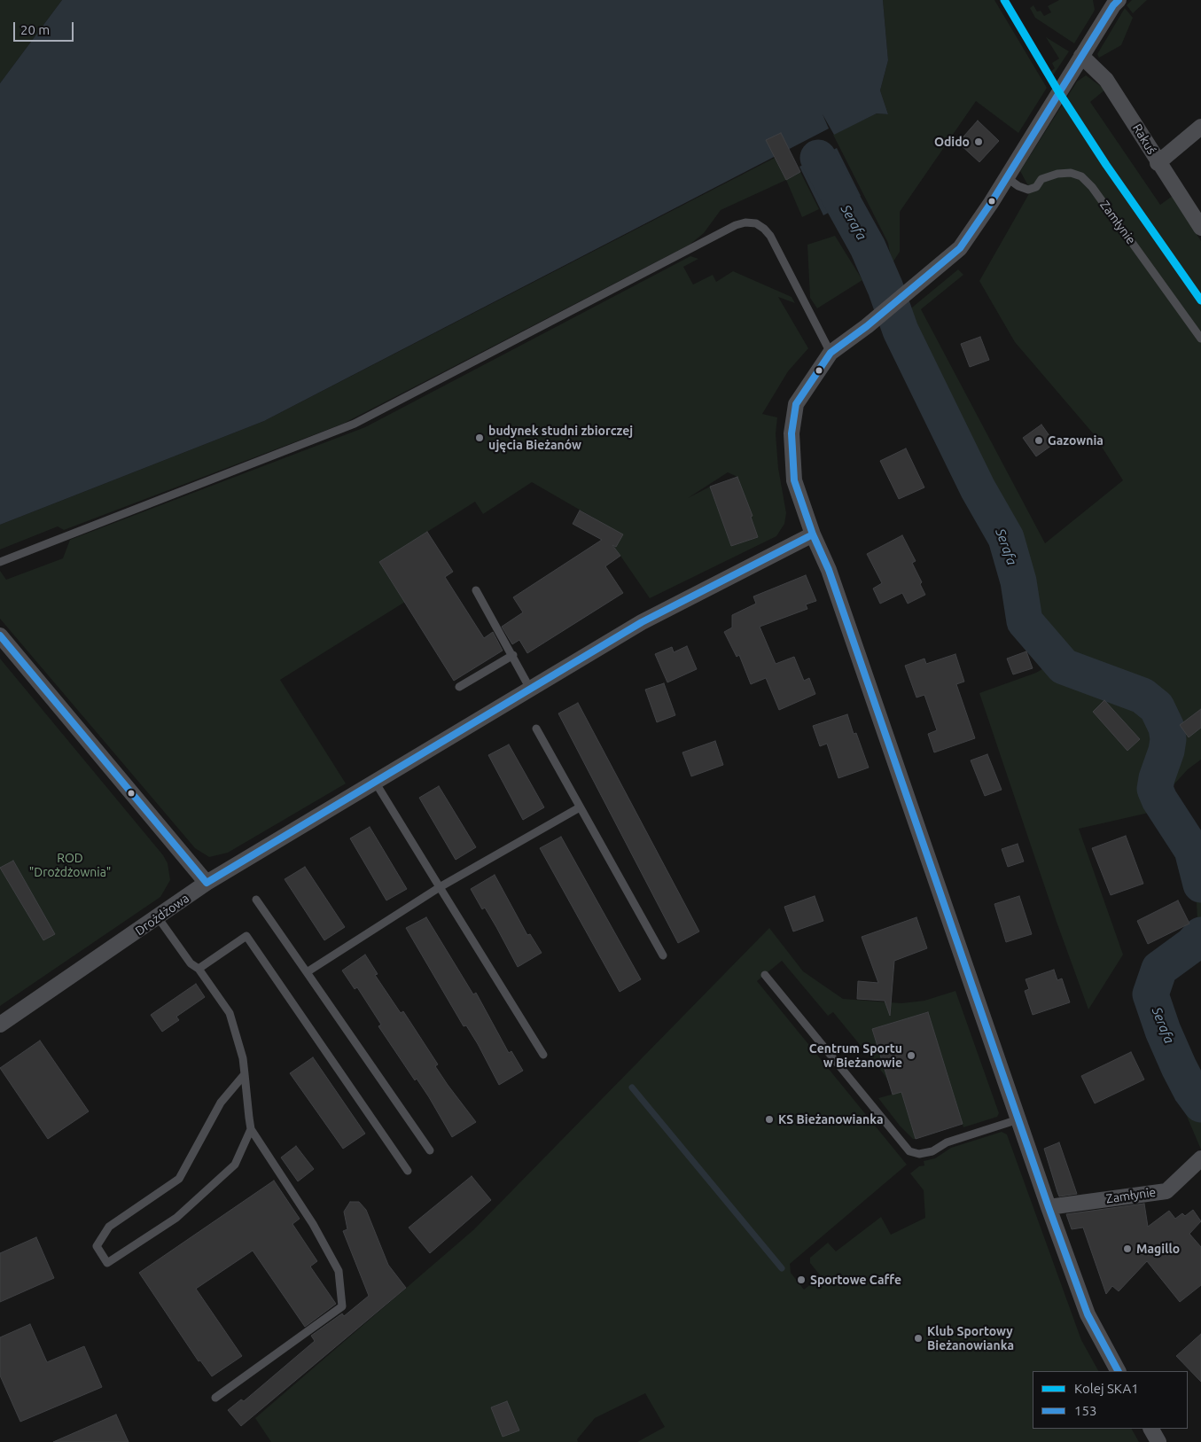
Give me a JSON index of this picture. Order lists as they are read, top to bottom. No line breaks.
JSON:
{"streets":{"street":["Rakuś","Zamłynie","Drożdżowa"]},"water":["Serafa"],"parks":["ROD \"Drożdżownia\""],"places":["Odido","budynek studni zbiorczej ujęcia Bieżanów","Gazownia","Centrum Sportu w Bieżanowie","KS Bieżanowianka","Magillo","Sportowe Caffe","Klub Sportowy Bieżanowianka"],"lines":["rail line SKA1","transit line 153"],"legend":["Kolej SKA1","153"],"scale_bar":"20 m"}
